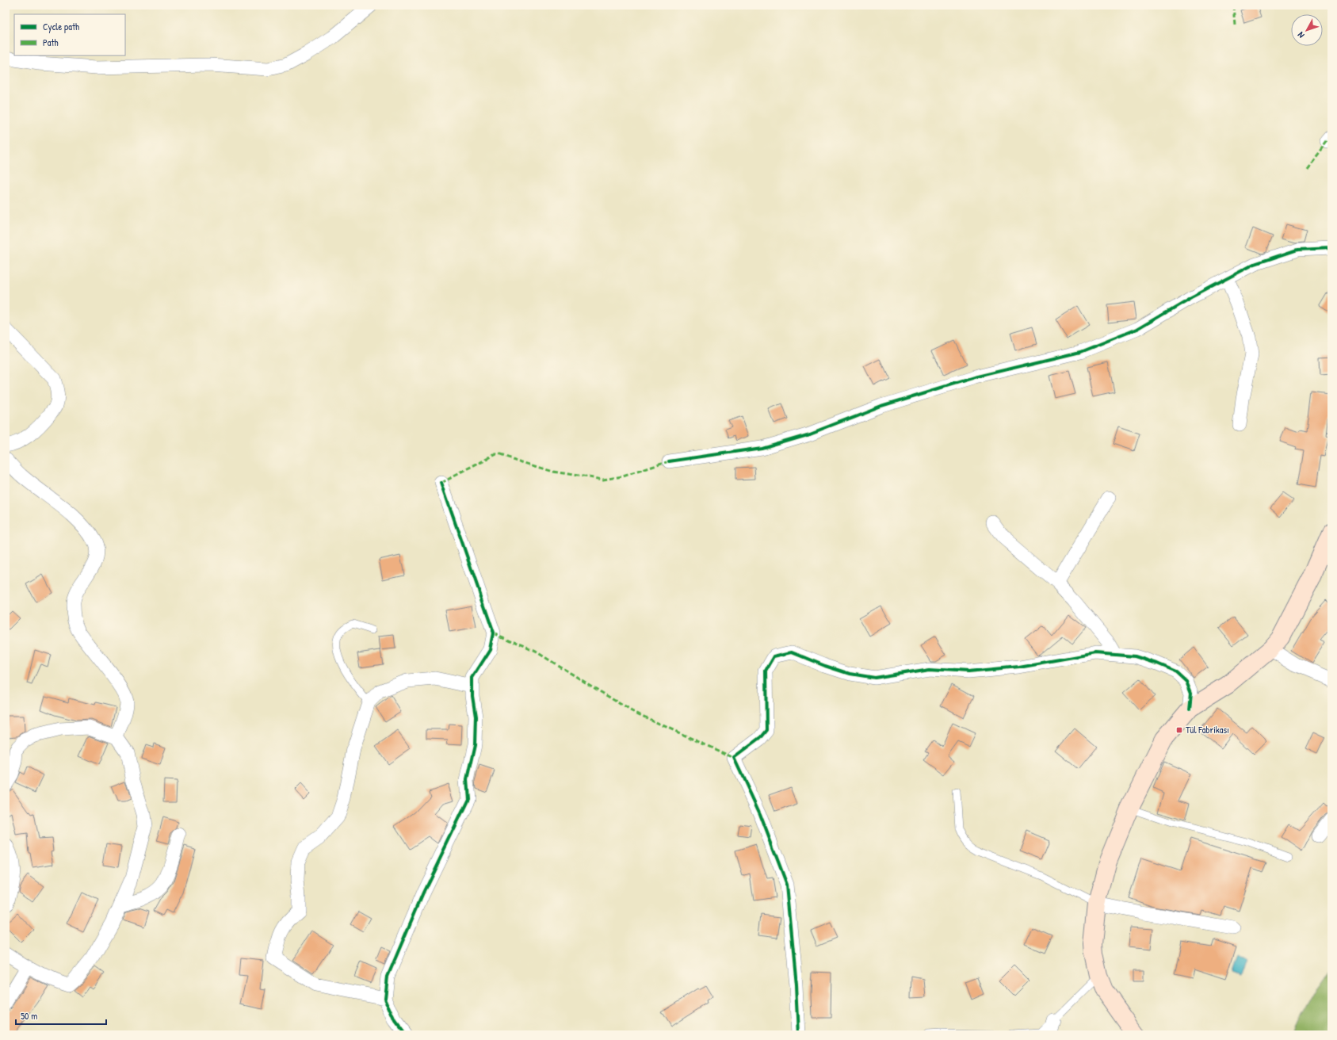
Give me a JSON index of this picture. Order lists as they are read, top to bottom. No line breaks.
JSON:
{"places":{"transit":["Tül Fabrikası"]},"legend":["Cycle path","Path"],"scale_bar":"50 m","north":"bottom left"}
